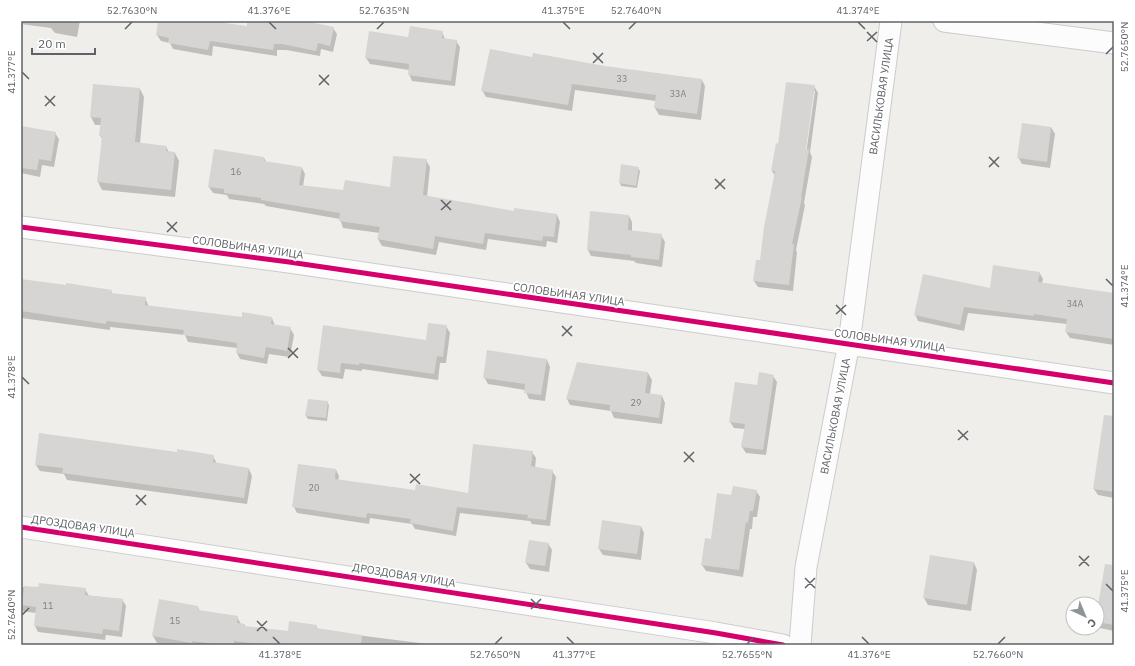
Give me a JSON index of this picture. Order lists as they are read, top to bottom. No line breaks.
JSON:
{"streets":{"street":["ВАСИЛЬКОВАЯ УЛИЦА","СОЛОВЬИНАЯ УЛИЦА","ДРОЗДОВАЯ УЛИЦА"]},"crossings":[["ВАСИЛЬКОВАЯ УЛИЦА","СОЛОВЬИНАЯ УЛИЦА"]],"house_numbers":["33","33А","16","34А","29","20","11","15"],"scale_bar":"20 m","north":"bottom right","coordinates":["52.7630°N","41.376°E","52.7635°N","41.375°E","52.7640°N","41.374°E","52.7650°N","41.377°E","41.378°E","52.7655°N","52.7660°N"]}
